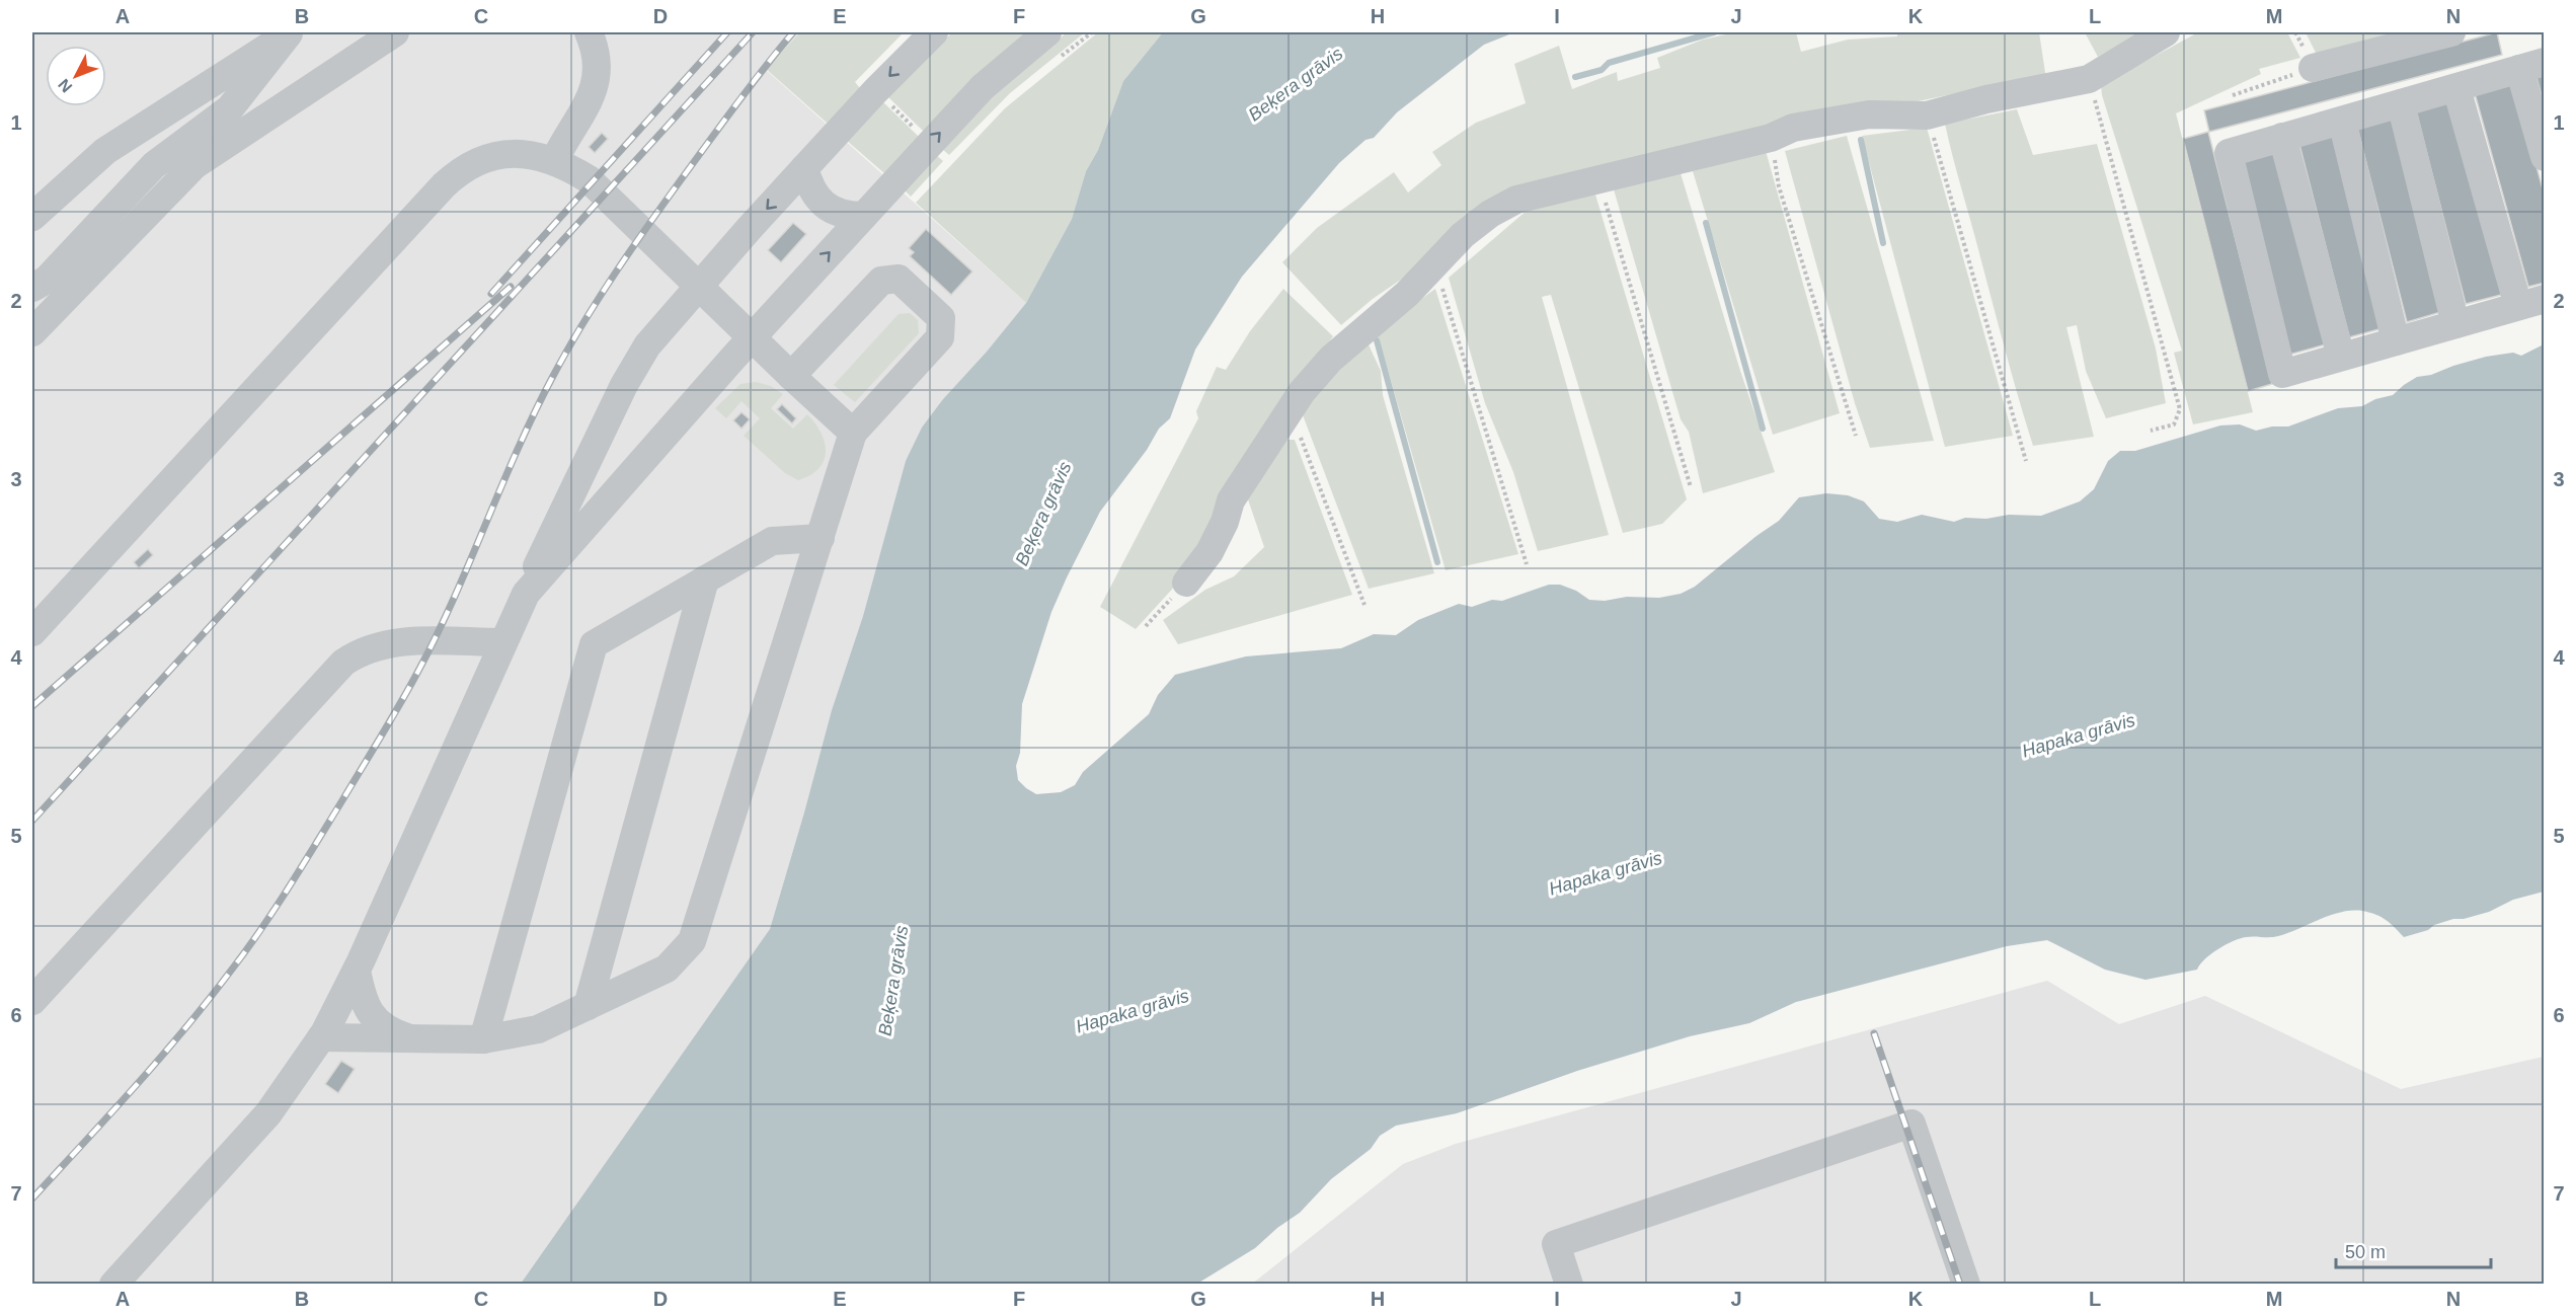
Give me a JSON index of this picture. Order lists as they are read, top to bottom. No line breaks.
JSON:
{"water":["Beķera grāvis","Hapaka grāvis"],"scale_bar":"50 m","north":"bottom left","grid":{"columns":["A","B","C","D","E","F","G","H","I","J","K","L","M","N"],"rows":["1","2","3","4","5","6","7"]}}
